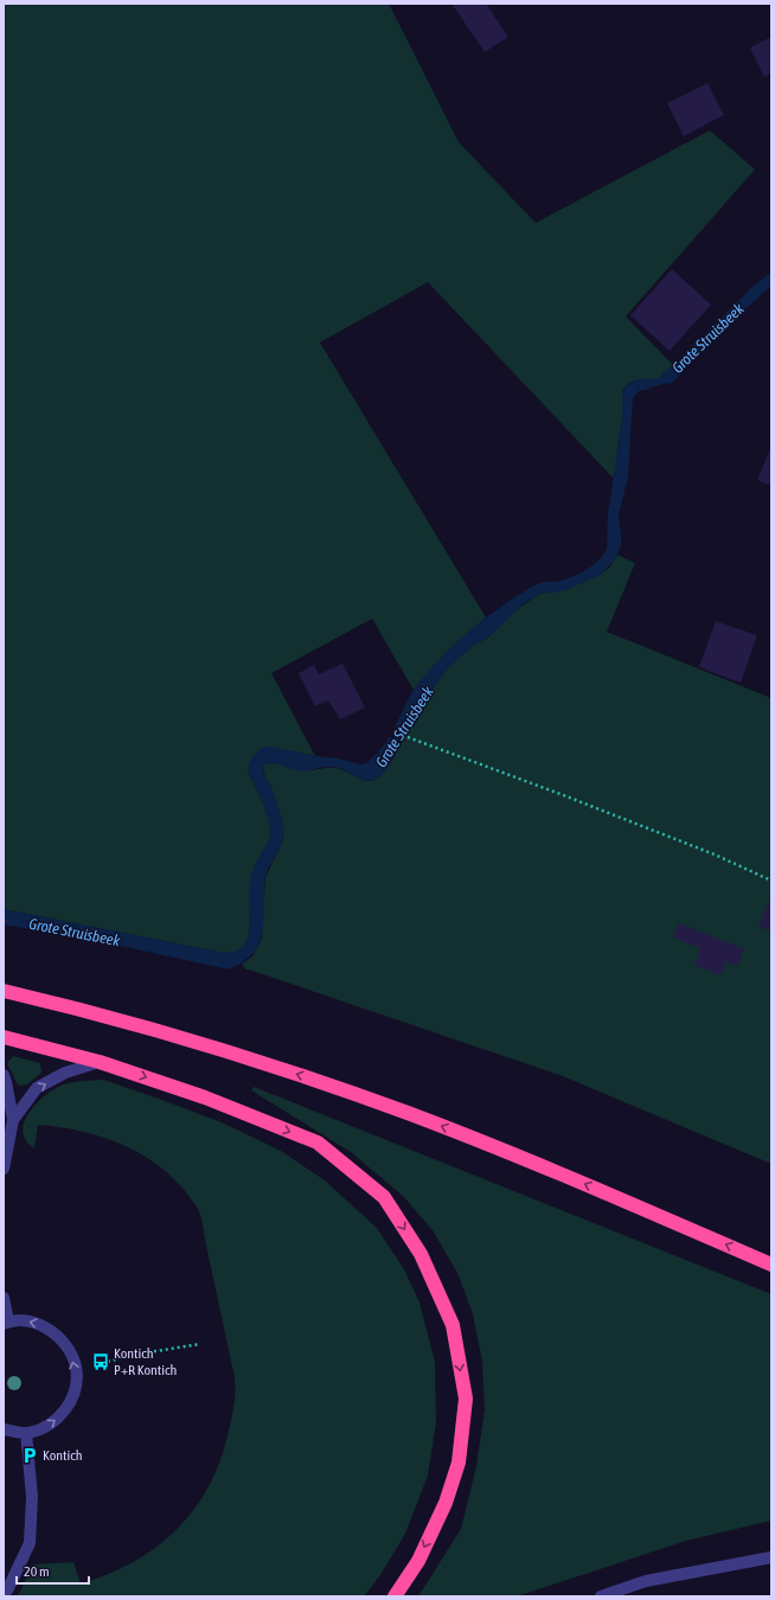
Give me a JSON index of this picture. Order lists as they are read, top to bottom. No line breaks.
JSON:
{"water":["Grote Struisbeek"],"places":{"bus stop":["Kontich P+R Kontich"],"parking":["Kontich"]},"scale_bar":"20 m"}
